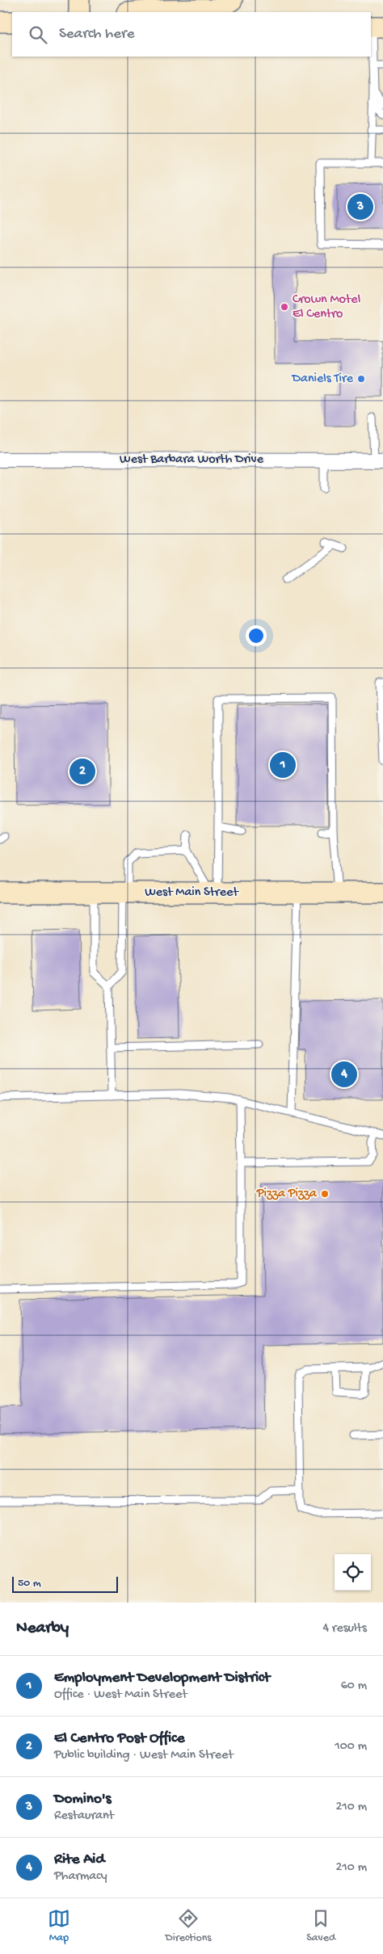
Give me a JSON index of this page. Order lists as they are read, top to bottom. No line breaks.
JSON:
{"streets":{"street":["West Barbara Worth Drive","West Main Street"]},"places":["Crown Motel El Centro","Daniels Tire","Pizza Pizza"],"scale_bar":"50 m","page":{"search":"Search here","pins":["3","1","2","4"],"scale":"50 m","heading":["Nearby","4 results"],"list":[{"mark":"1","name":"Employment Development District","note":"Office · West Main Street","value":"60 m"},{"mark":"2","name":"El Centro Post Office","note":"Public building · West Main Street","value":"100 m"},{"mark":"3","name":"Domino's","note":"Restaurant","value":"210 m"},{"mark":"4","name":"Rite Aid","note":"Pharmacy","value":"210 m"}],"nav":["Map","Directions","Saved"]}}
